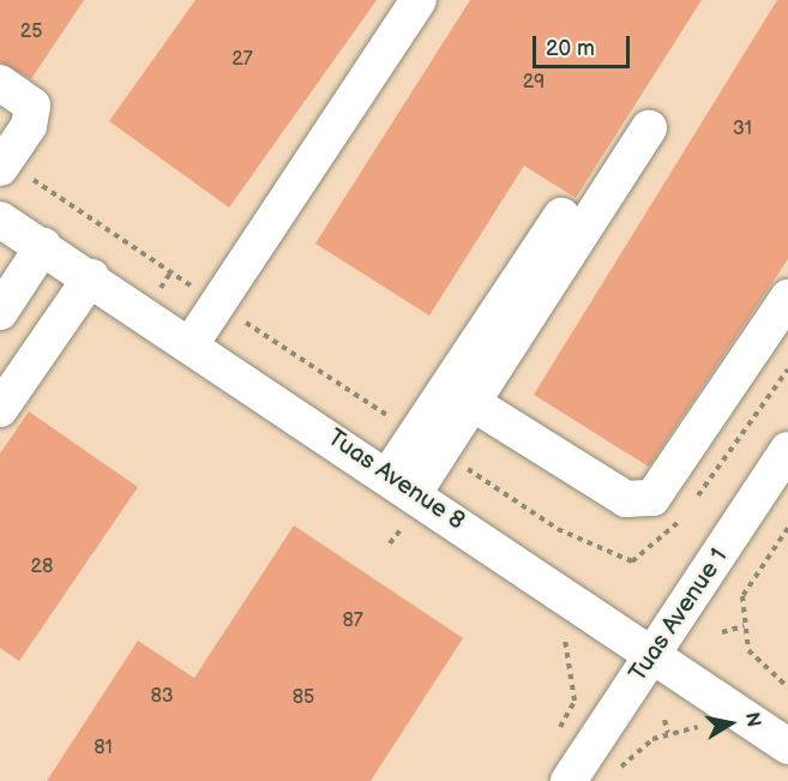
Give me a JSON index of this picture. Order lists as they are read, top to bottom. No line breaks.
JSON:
{"streets":{"street":["Tuas Avenue 8","Tuas Avenue 1"]},"crossings":[["Tuas Avenue 8","Tuas Avenue 1"]],"house_numbers":["25","27","29","31","28","87","83","85","81"],"scale_bar":"20 m","north":"right"}
